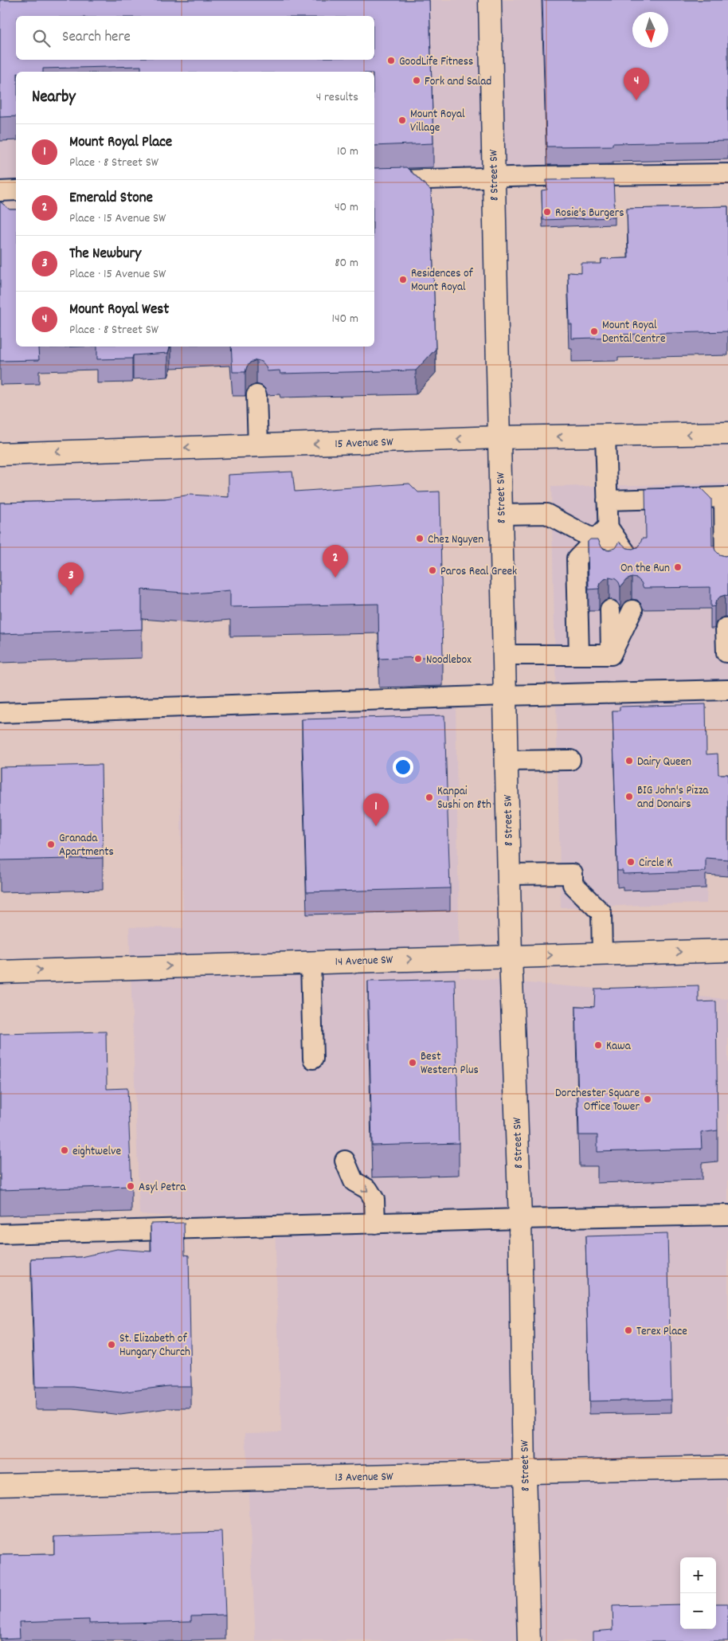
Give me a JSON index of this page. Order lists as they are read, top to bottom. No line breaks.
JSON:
{"streets":{"street":["8 Street SW","15 Avenue SW","14 Avenue SW","13 Avenue SW"]},"crossings":[["8 Street SW","15 Avenue SW"],["8 Street SW","14 Avenue SW"],["8 Street SW","13 Avenue SW"]],"one_way":["15 Avenue SW","14 Avenue SW"],"places":["GoodLife Fitness","Fork and Salad","Mount Royal Village","Rosie's Burgers","Residences of Mount Royal","Mount Royal Dental Centre","Chez Nguyen","On the Run","Paros Real Greek","Noodlebox","Dairy Queen","BIG John's Pizza and Donairs","Kanpai Sushi on 8th","Granada Apartments","Circle K","Kawa","Best Western Plus","Dorchester Square Office Tower","eightwelve","Asyl Petra","Terex Place","St. Elizabeth of Hungary Church"],"north":"bottom","page":{"search":"Search here","pins":["4","2","3","1"],"heading":["Nearby","4 results"],"list":[{"mark":"1","name":"Mount Royal Place","note":"Place · 8 Street SW","value":"10 m"},{"mark":"2","name":"Emerald Stone","note":"Place · 15 Avenue SW","value":"40 m"},{"mark":"3","name":"The Newbury","note":"Place · 15 Avenue SW","value":"80 m"},{"mark":"4","name":"Mount Royal West","note":"Place · 8 Street SW","value":"140 m"}],"map_buttons":["+","−"]}}
